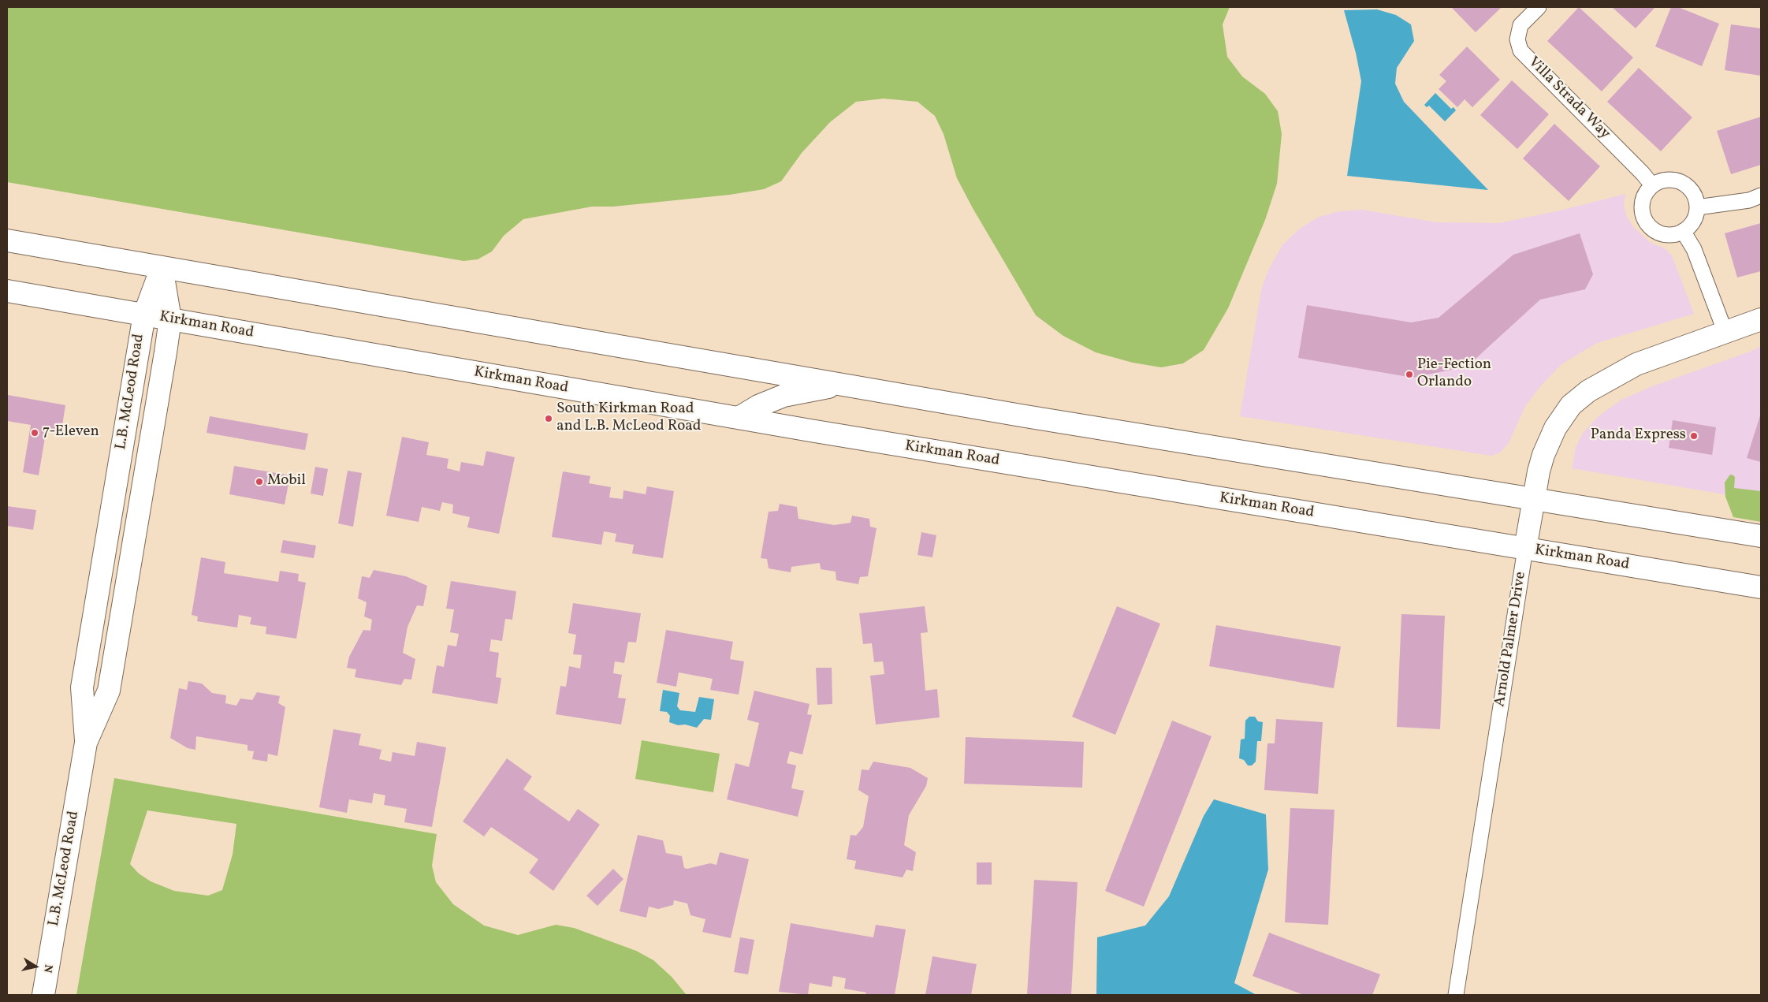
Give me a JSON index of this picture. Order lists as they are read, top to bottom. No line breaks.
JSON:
{"streets":{"main road":["Kirkman Road","L.B. McLeod Road","Arnold Palmer Drive"],"street":["Villa Strada Way"]},"crossings":[["Kirkman Road","L.B. McLeod Road"],["Kirkman Road","Arnold Palmer Drive"]],"places":["Pie-Fection Orlando","South Kirkman Road and L.B. McLeod Road","7-Eleven","Panda Express","Mobil"],"north":"right"}
